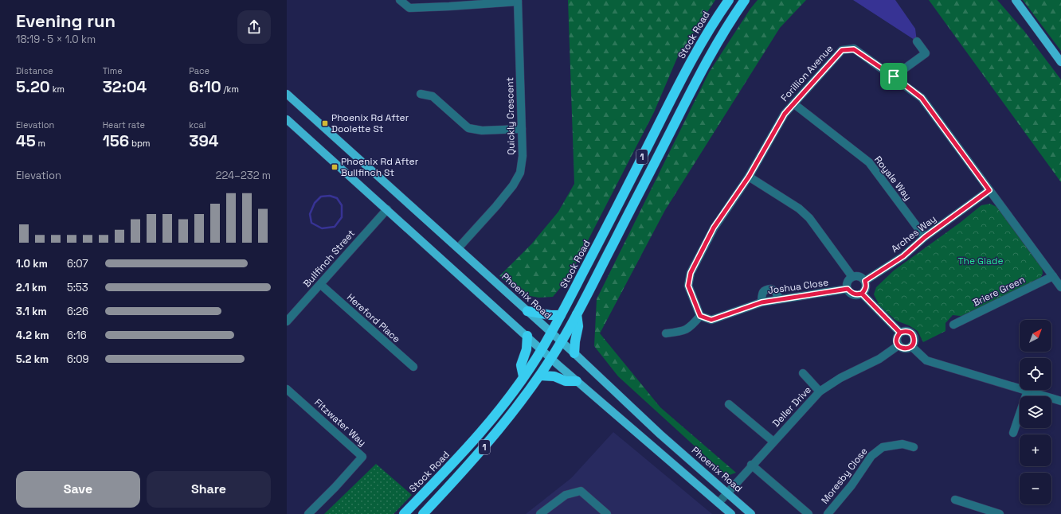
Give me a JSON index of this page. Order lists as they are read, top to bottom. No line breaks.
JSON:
{"streets":{"highway":["Stock Road","1"],"main road":["Phoenix Road"],"street":["Forillion Avenue","Quickly Crescent","Royale Way","Arches Way","Bullfinch Street","Joshua Close","Briere Green","Hereford Place","Deller Drive","Fitzwater Way","Moresby Close"]},"crossings":[["Stock Road","Phoenix Road"],["Forillion Avenue","Royale Way"],["Forillion Avenue","Arches Way"],["Forillion Avenue","Joshua Close"],["Forillion Avenue","Briere Green"],["Quickly Crescent","Phoenix Road"],["1","Phoenix Road"],["Royale Way","Arches Way"],["Arches Way","Joshua Close"],["Bullfinch Street","Hereford Place"],["Phoenix Road","Deller Drive"]],"parks":["The Glade"],"places":{"transit":["Phoenix Rd After Doolette St","Phoenix Rd After Bullfinch St"]},"north":"top right","page":{"heading":["Evening run","18:19 · 5 × 1.0 km"],"stats":[["Distance","5.20 km"],["Time","32:04"],["Pace","6:10 /km"],["Elevation","45 m"],["Heart rate","156 bpm"],["kcal","394"]],"chart":["Elevation","224–232 m"],"list":[{"name":"1.0 km","note":"6:07"},{"name":"2.1 km","note":"5:53"},{"name":"3.1 km","note":"6:26"},{"name":"4.2 km","note":"6:16"},{"name":"5.2 km","note":"6:09"}],"map_buttons":["+","−"],"buttons":["Save","Share"]}}
